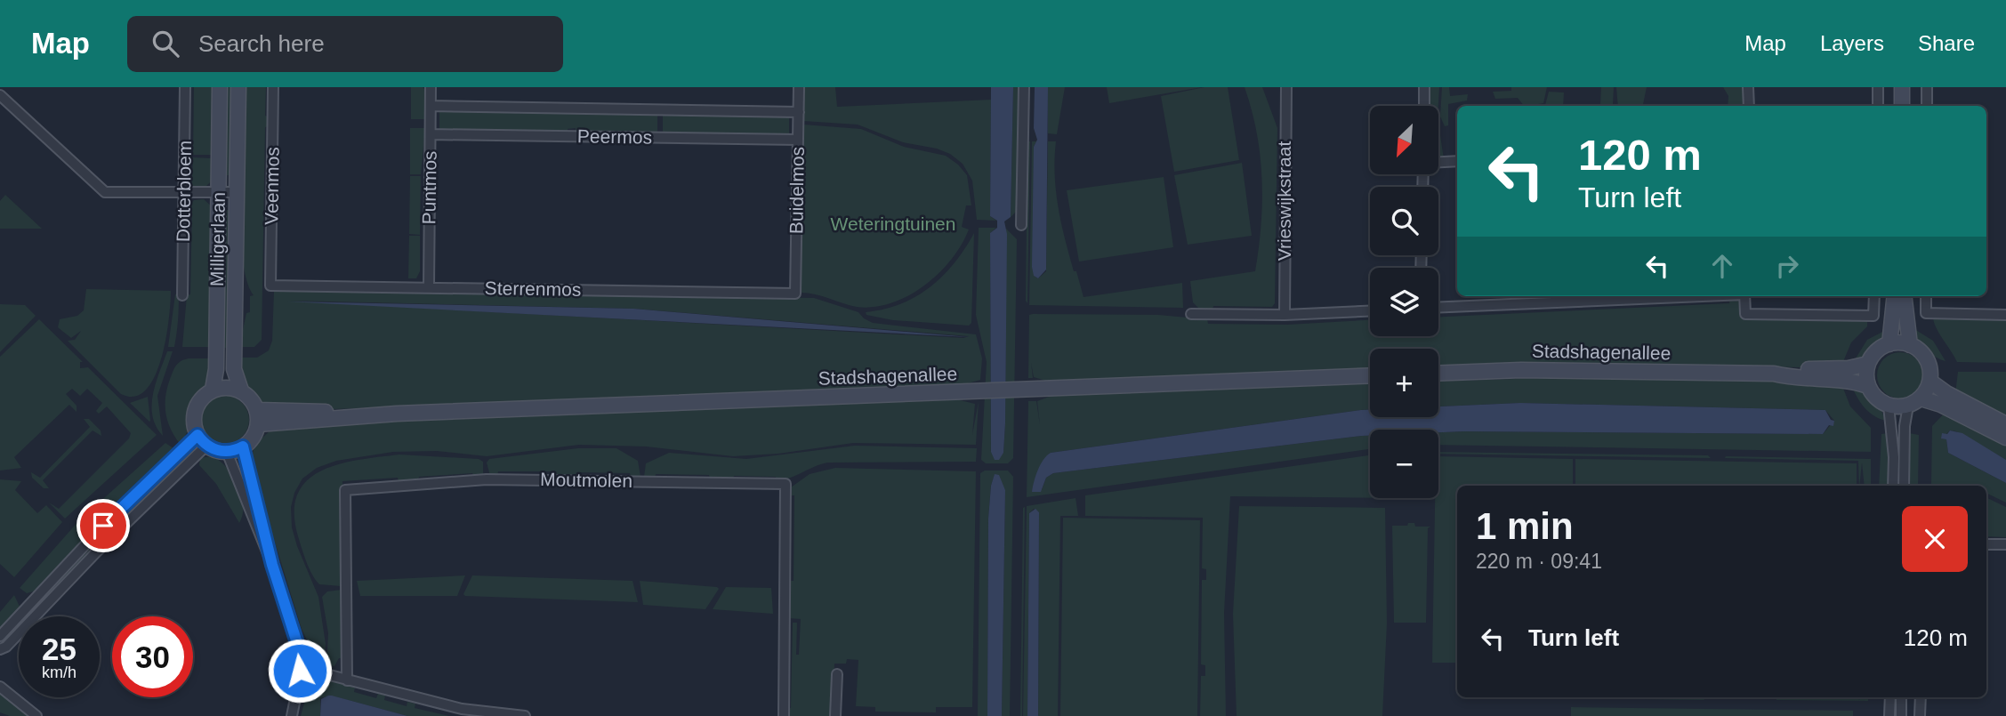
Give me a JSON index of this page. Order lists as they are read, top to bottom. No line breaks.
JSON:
{"streets":{"main road":["Milligerlaan","Stadshagenallee"],"street":["Peermos","Veenmos","Puntmos","Buidelmos","Dotterbloem","Vrieswijkstraat","Sterrenmos","Moutmolen"]},"crossings":[["Peermos","Puntmos"],["Peermos","Buidelmos"],["Veenmos","Sterrenmos"],["Puntmos","Sterrenmos"],["Buidelmos","Sterrenmos"],["Milligerlaan","Stadshagenallee"]],"parks":["Weteringtuinen"],"north":"bottom left","page":{"header":"Map","search":"Search here","nav":["Map","Layers","Share"],"map_buttons":["+","−"],"turn":["120 m","Turn left"],"heading":["1 min","220 m · 09:41"],"list":[{"name":"Turn left","value":"120 m"}],"speed":"25 km/h","limit":"30"}}
